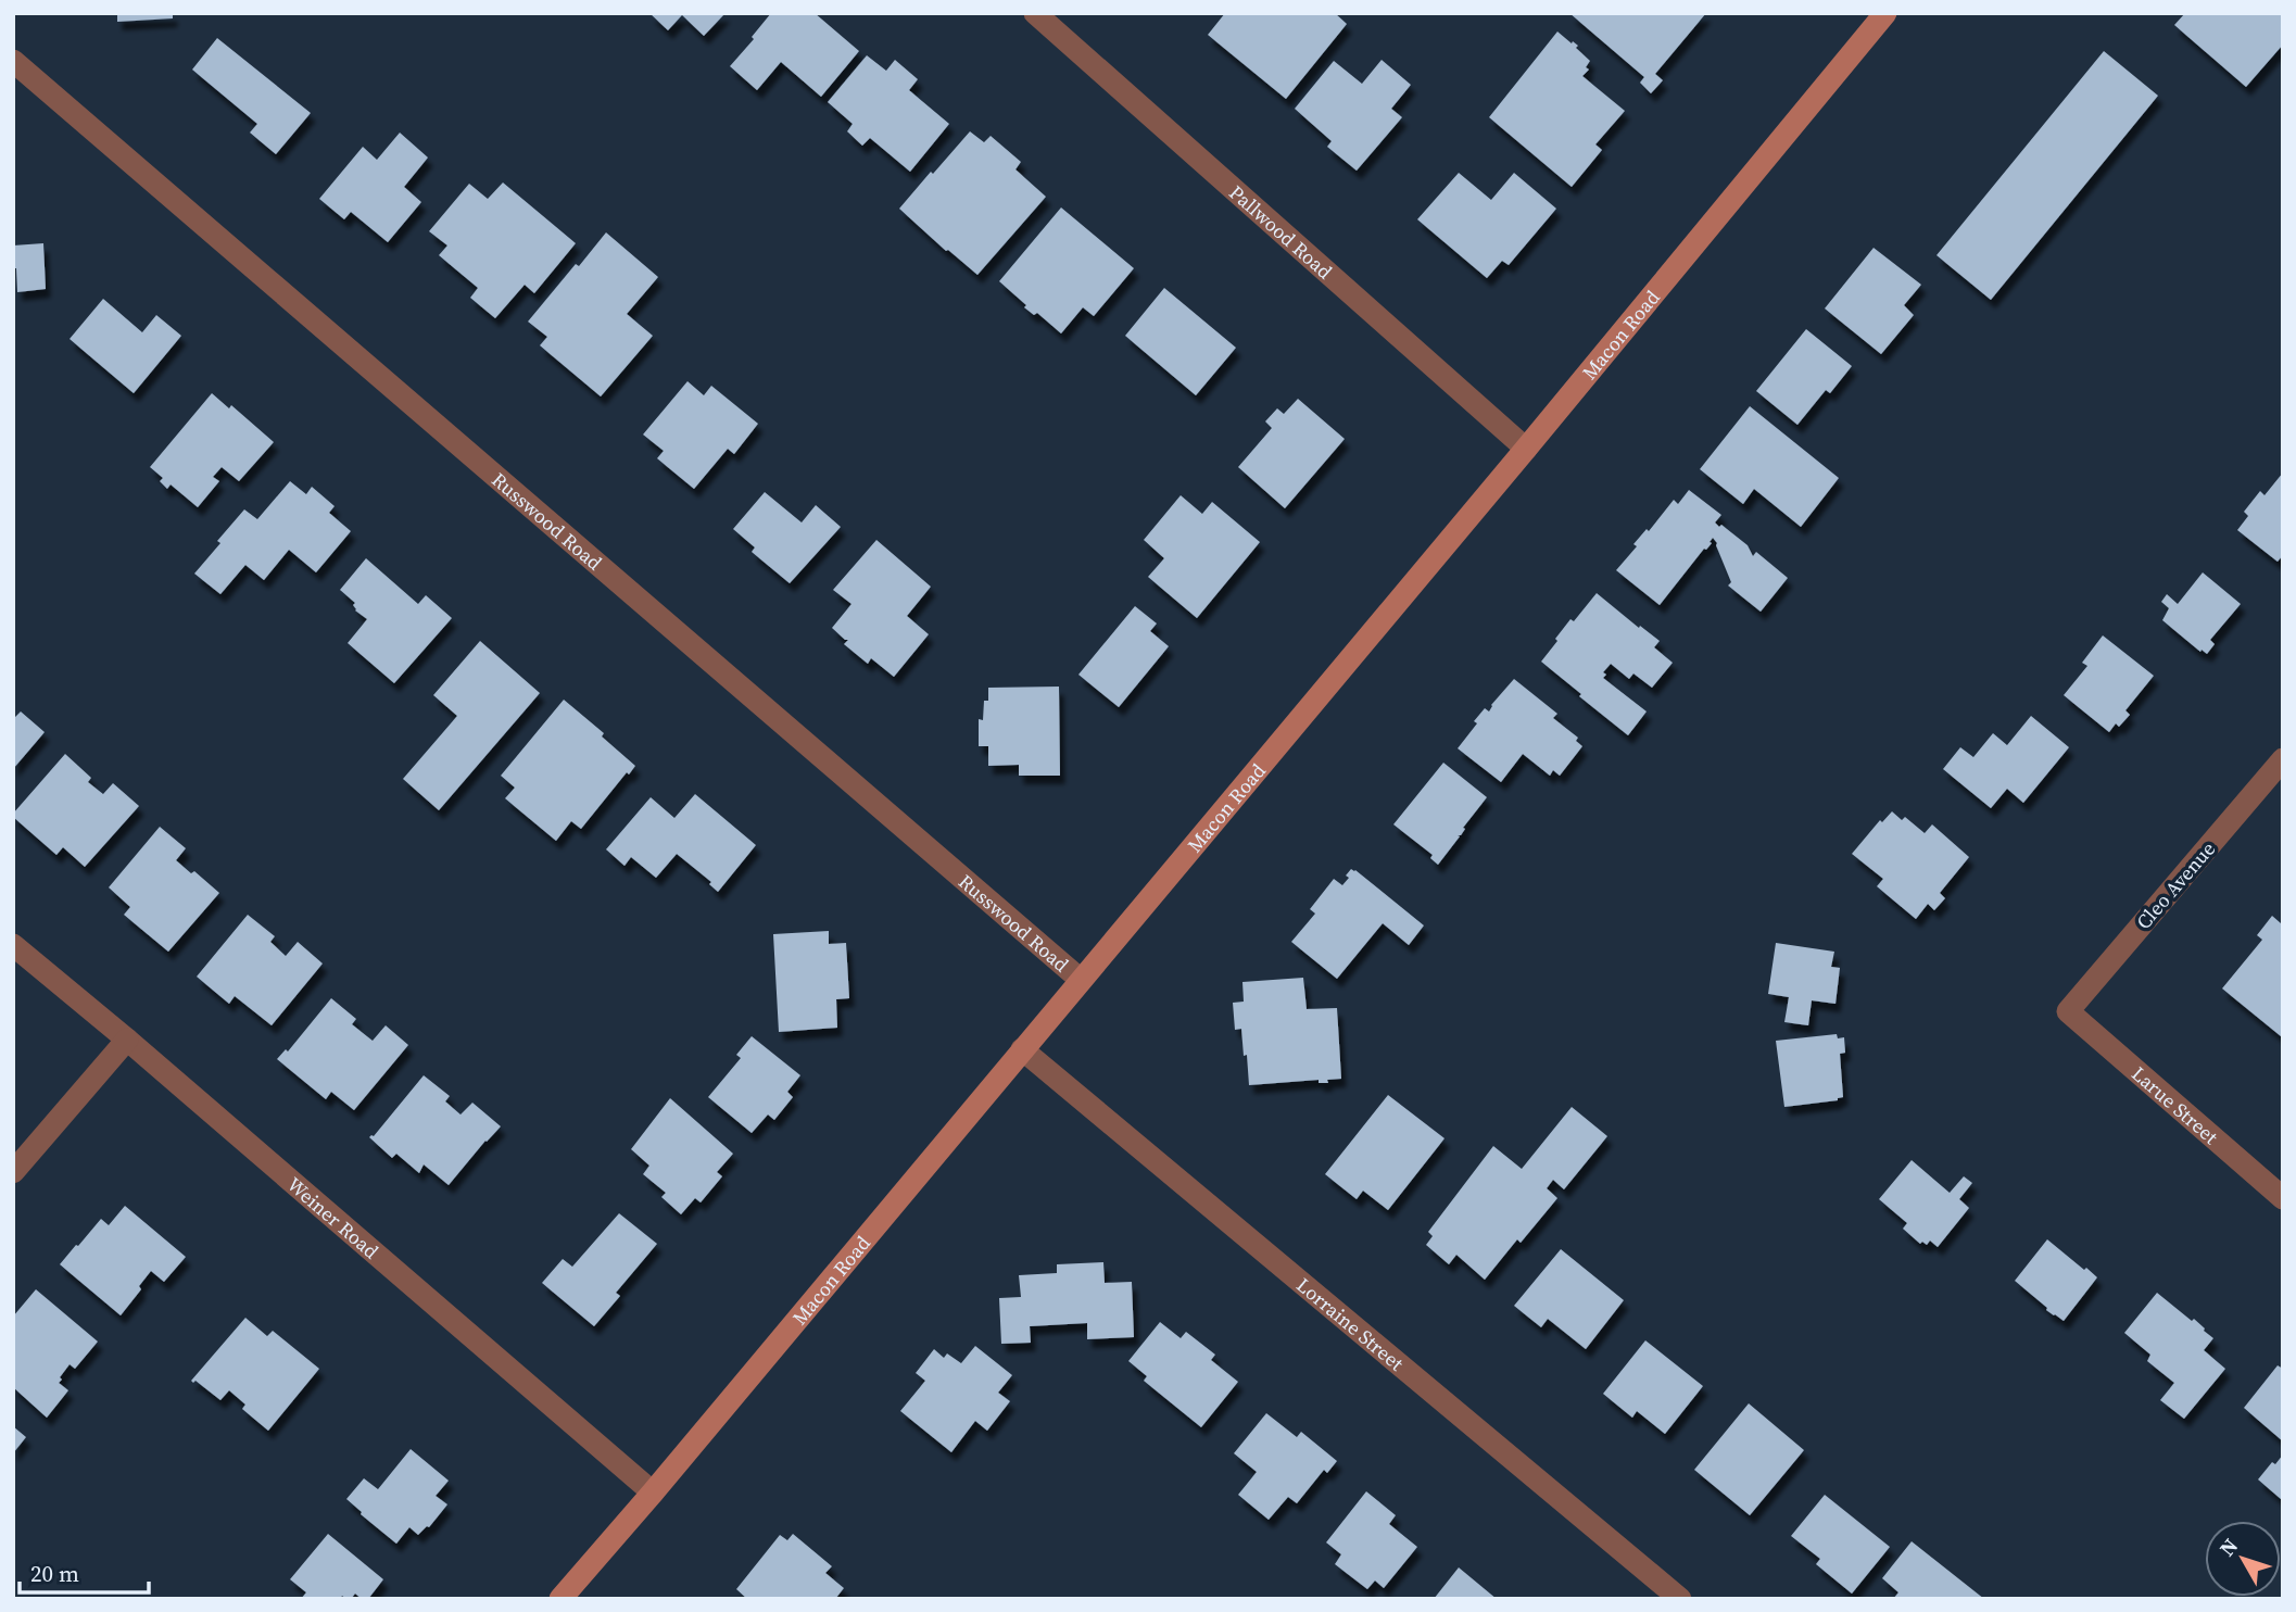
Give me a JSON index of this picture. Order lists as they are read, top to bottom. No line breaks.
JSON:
{"streets":{"main road":["Macon Road"],"street":["Pallwood Road","Russwood Road","Cleo Avenue","Larue Street","Weiner Road","Lorraine Street"]},"crossings":[["Pallwood Road","Macon Road"],["Macon Road","Russwood Road"],["Macon Road","Weiner Road"],["Macon Road","Lorraine Street"],["Cleo Avenue","Larue Street"]],"scale_bar":"20 m","north":"top left"}
